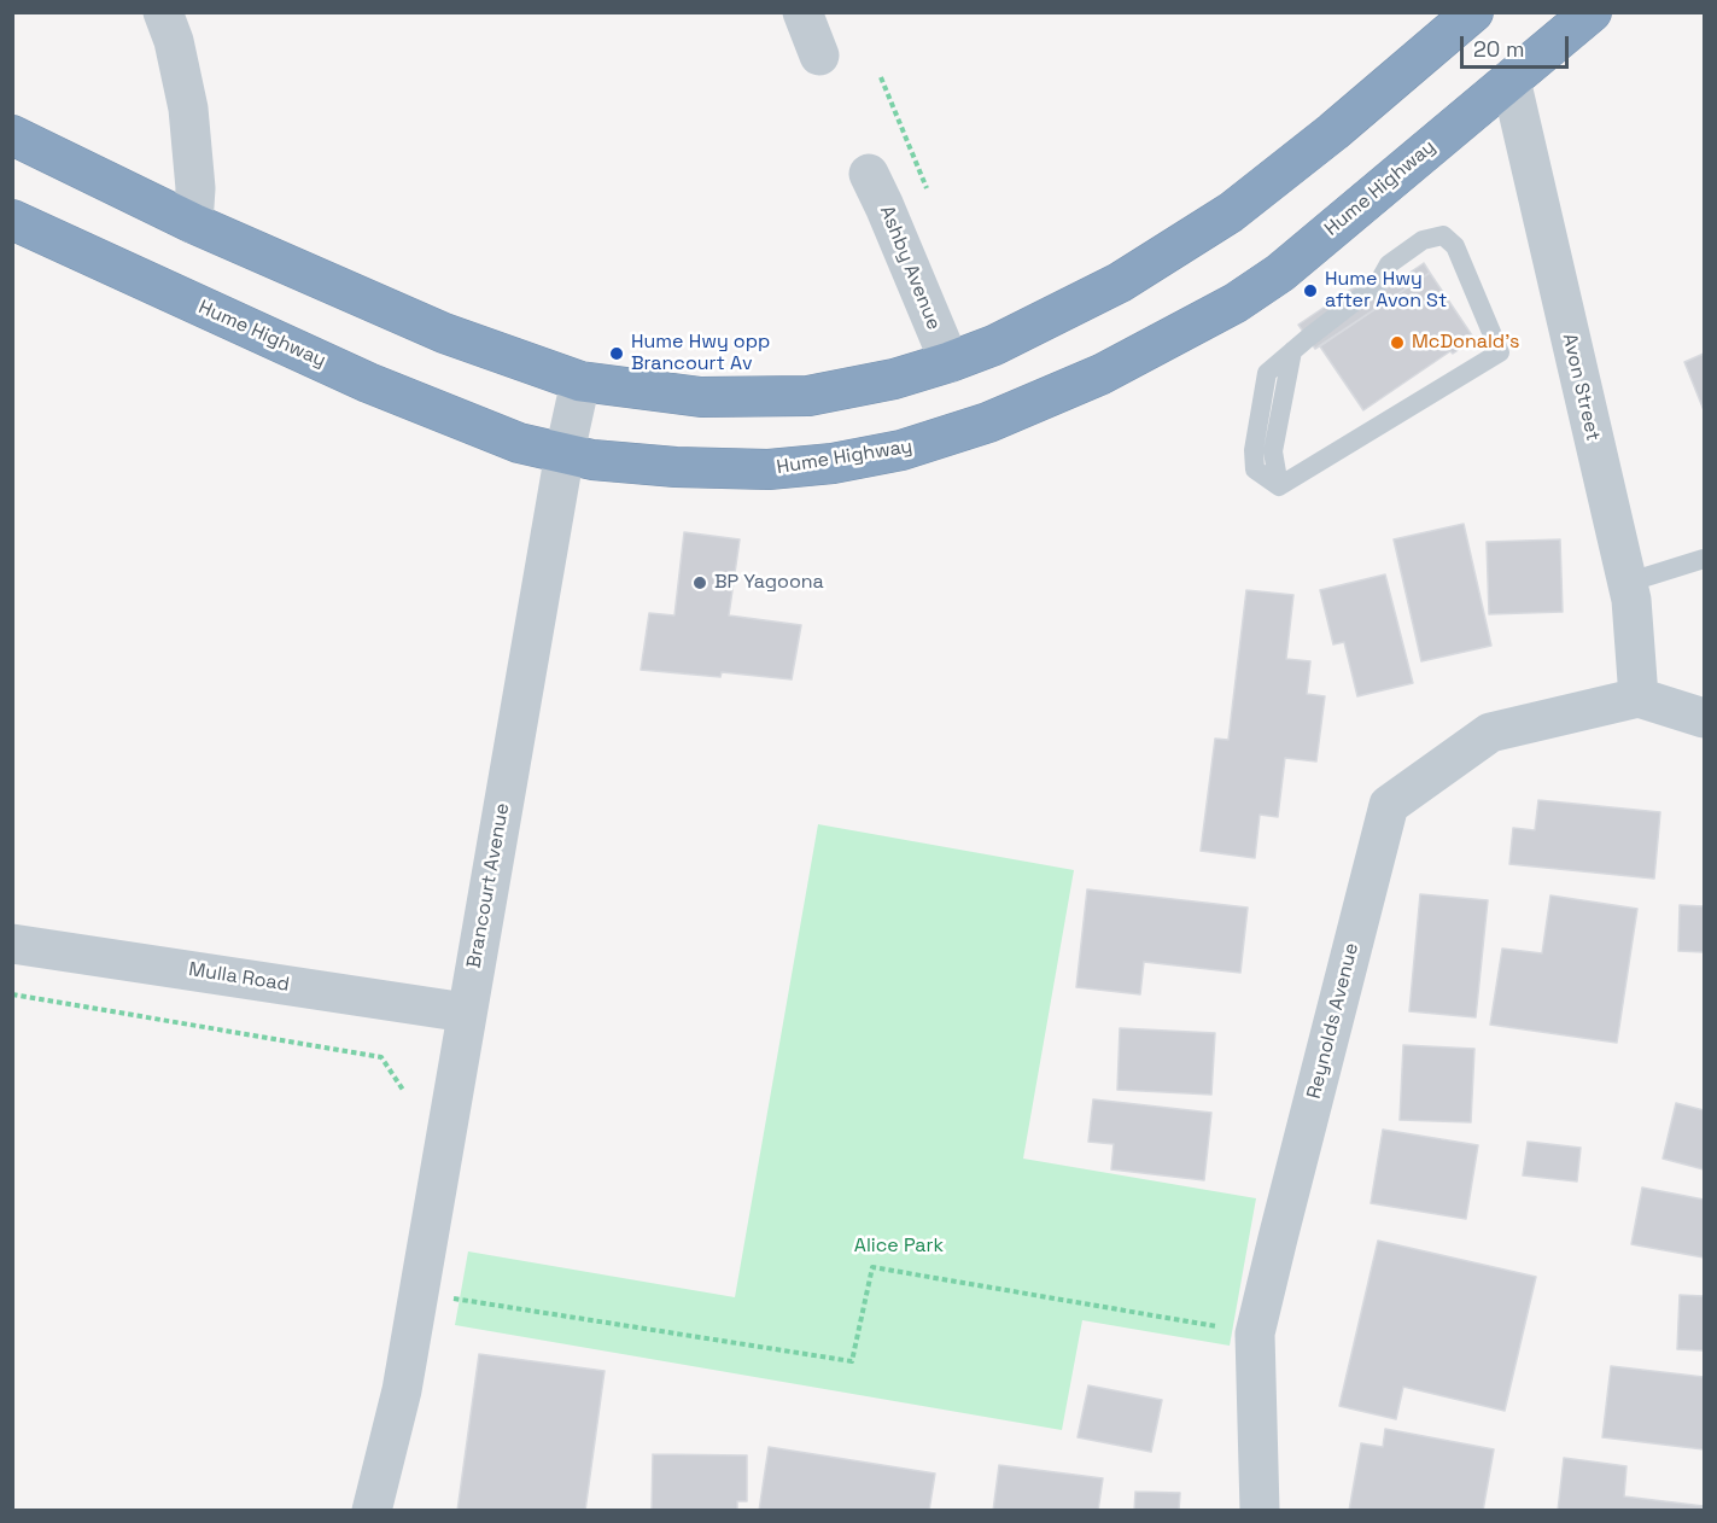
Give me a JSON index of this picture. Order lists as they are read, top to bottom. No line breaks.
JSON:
{"streets":{"highway":["Hume Highway"],"street":["Ashby Avenue","Avon Street","Brancourt Avenue","Mulla Road","Reynolds Avenue"]},"crossings":[["Hume Highway","Avon Street"],["Hume Highway","Brancourt Avenue"],["Avon Street","Reynolds Avenue"],["Brancourt Avenue","Mulla Road"]],"parks":["Alice Park"],"places":["Hume Hwy after Avon St","McDonald's","Hume Hwy opp Brancourt Av","BP Yagoona"],"scale_bar":"20 m"}
